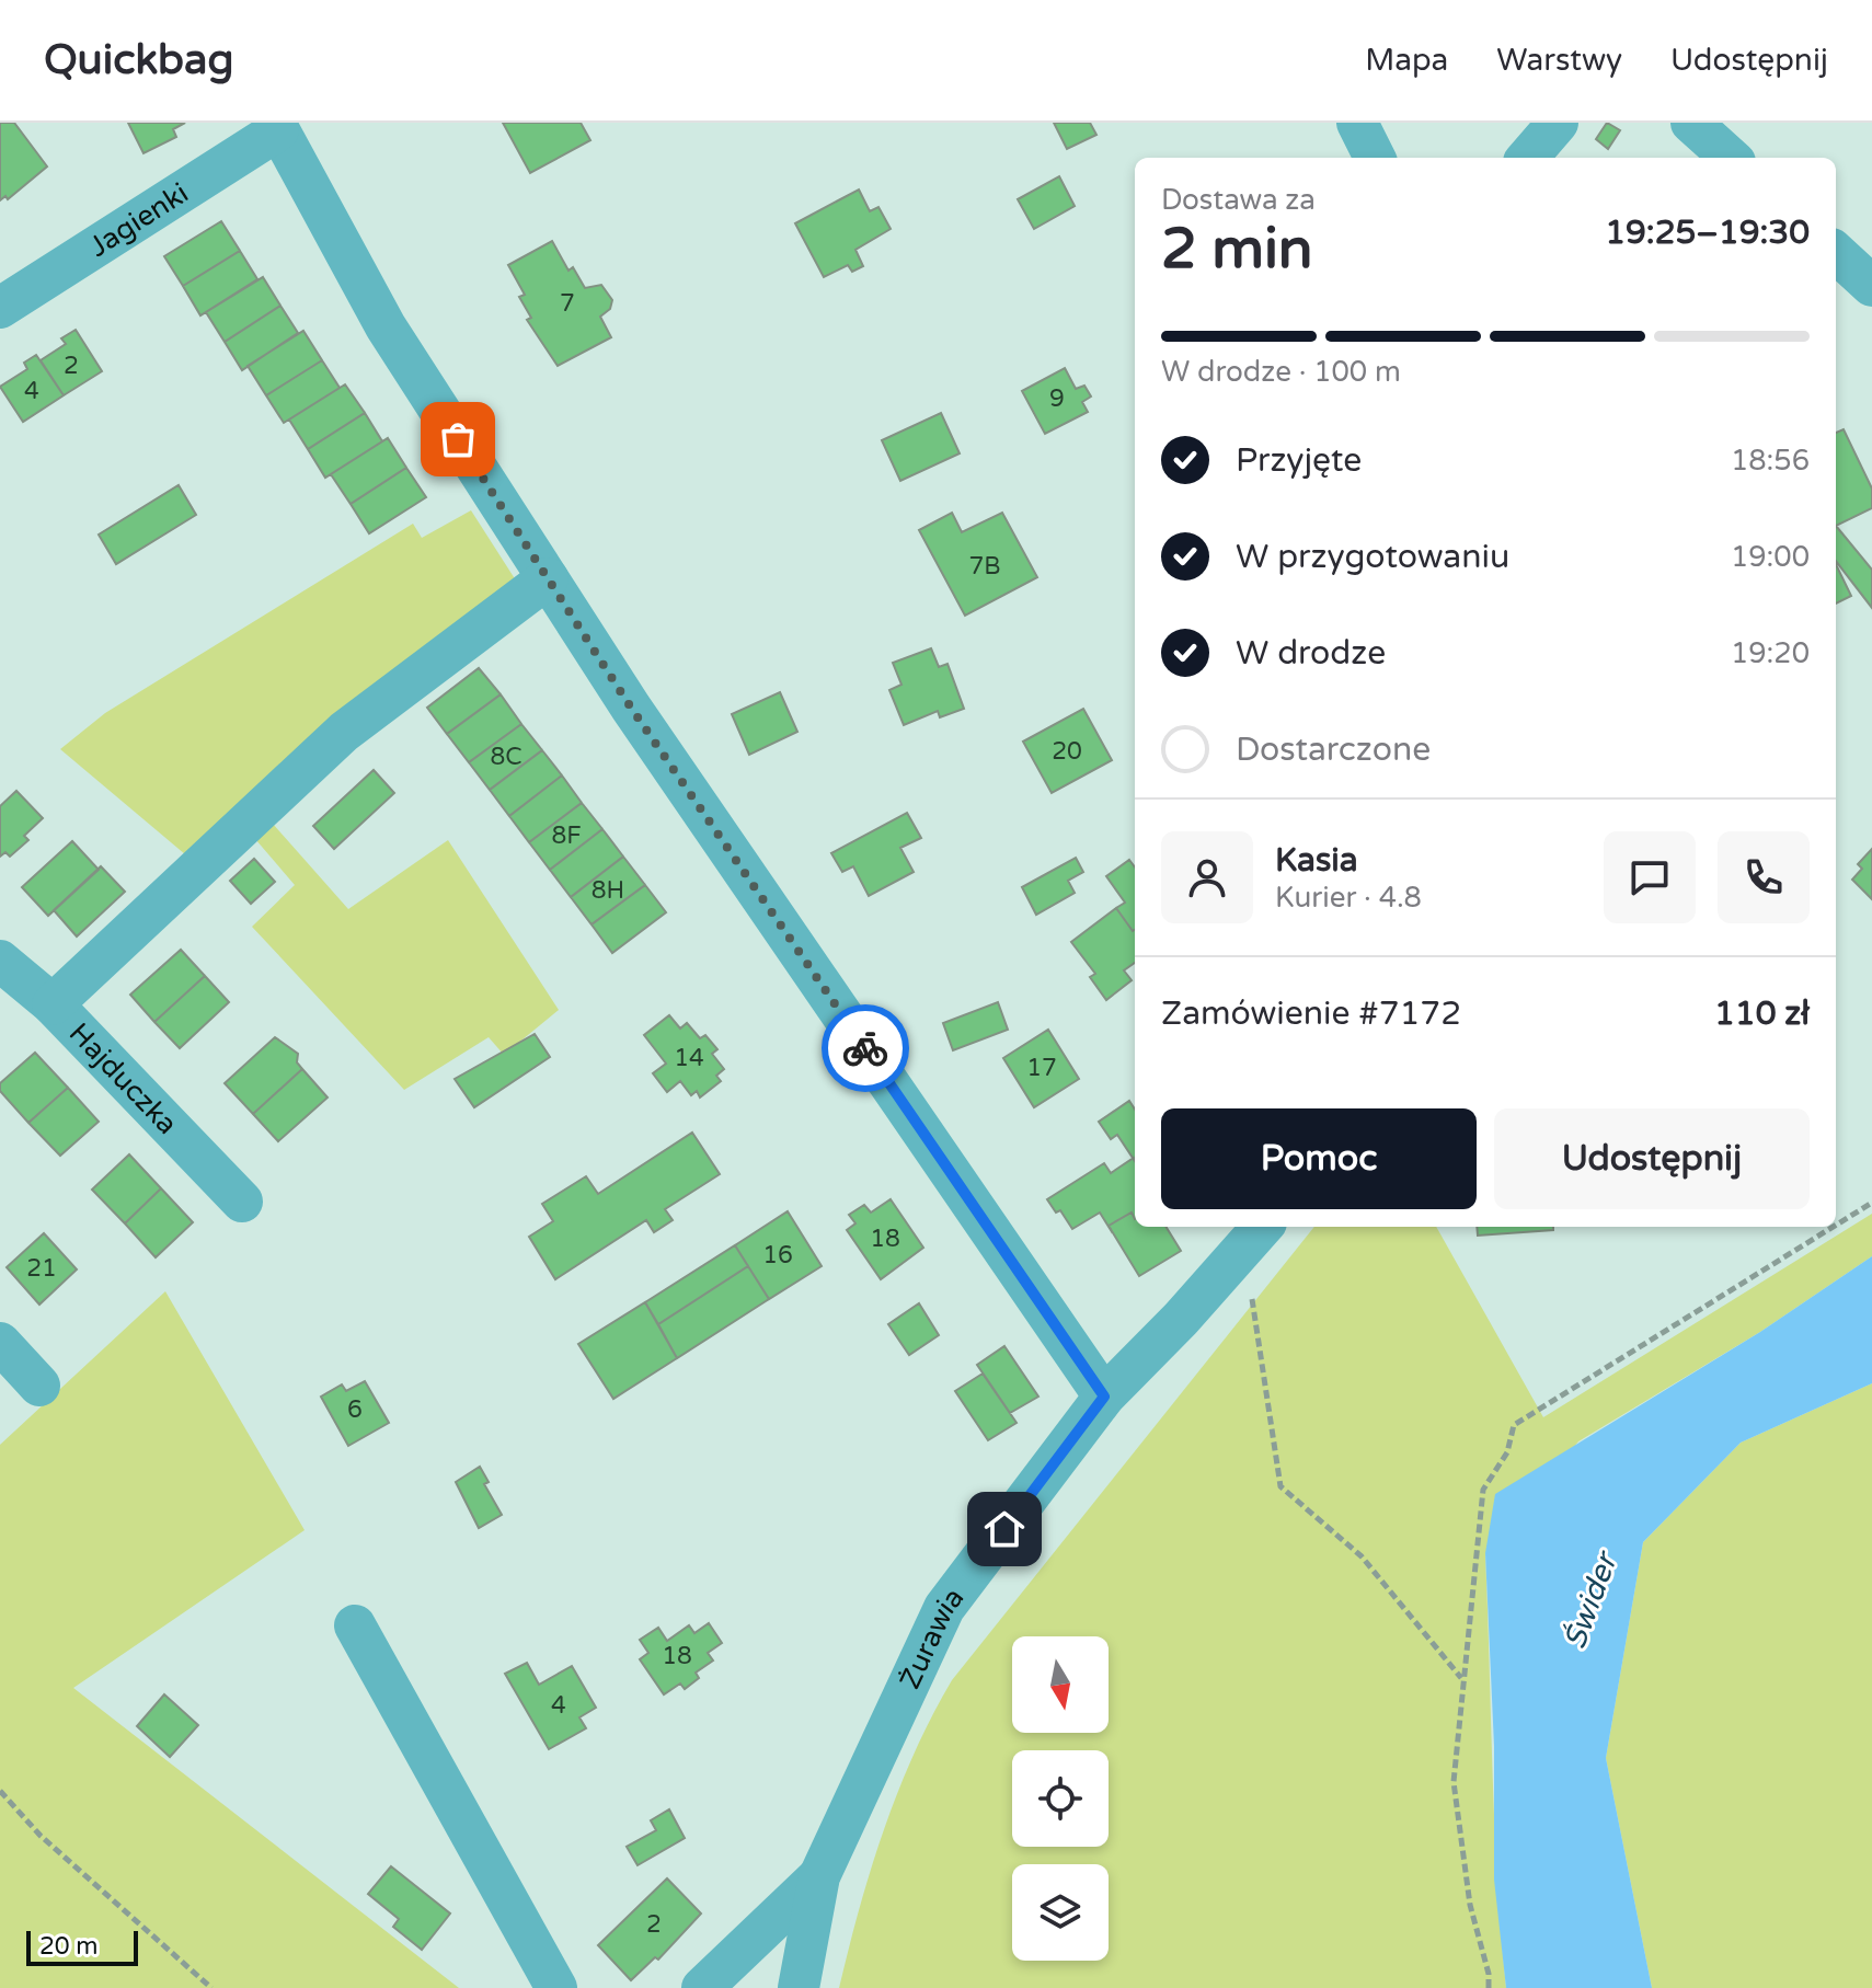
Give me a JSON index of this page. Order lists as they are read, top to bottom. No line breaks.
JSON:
{"streets":{"street":["Jagienki","Hajduczka","Żurawia"]},"water":["Świder"],"house_numbers":["7","2","4","9","7B","20","8C","8F","8H","14","17","18","16","21","6","18","4","2"],"scale_bar":"20 m","north":"bottom","page":{"header":"Quickbag","nav":["Mapa","Warstwy","Udostępnij"],"heading":["2 min","Dostawa za","19:25–19:30"],"panel":["Kasia","Kurier · 4.8","Zamówienie #7172","110 zł"],"bar":"W drodze · 100 m","list":[["Przyjęte","18:56"],["W przygotowaniu","19:00"],["W drodze","19:20"],"Dostarczone"],"buttons":["Pomoc","Udostępnij"],"scale":"20 m"}}
